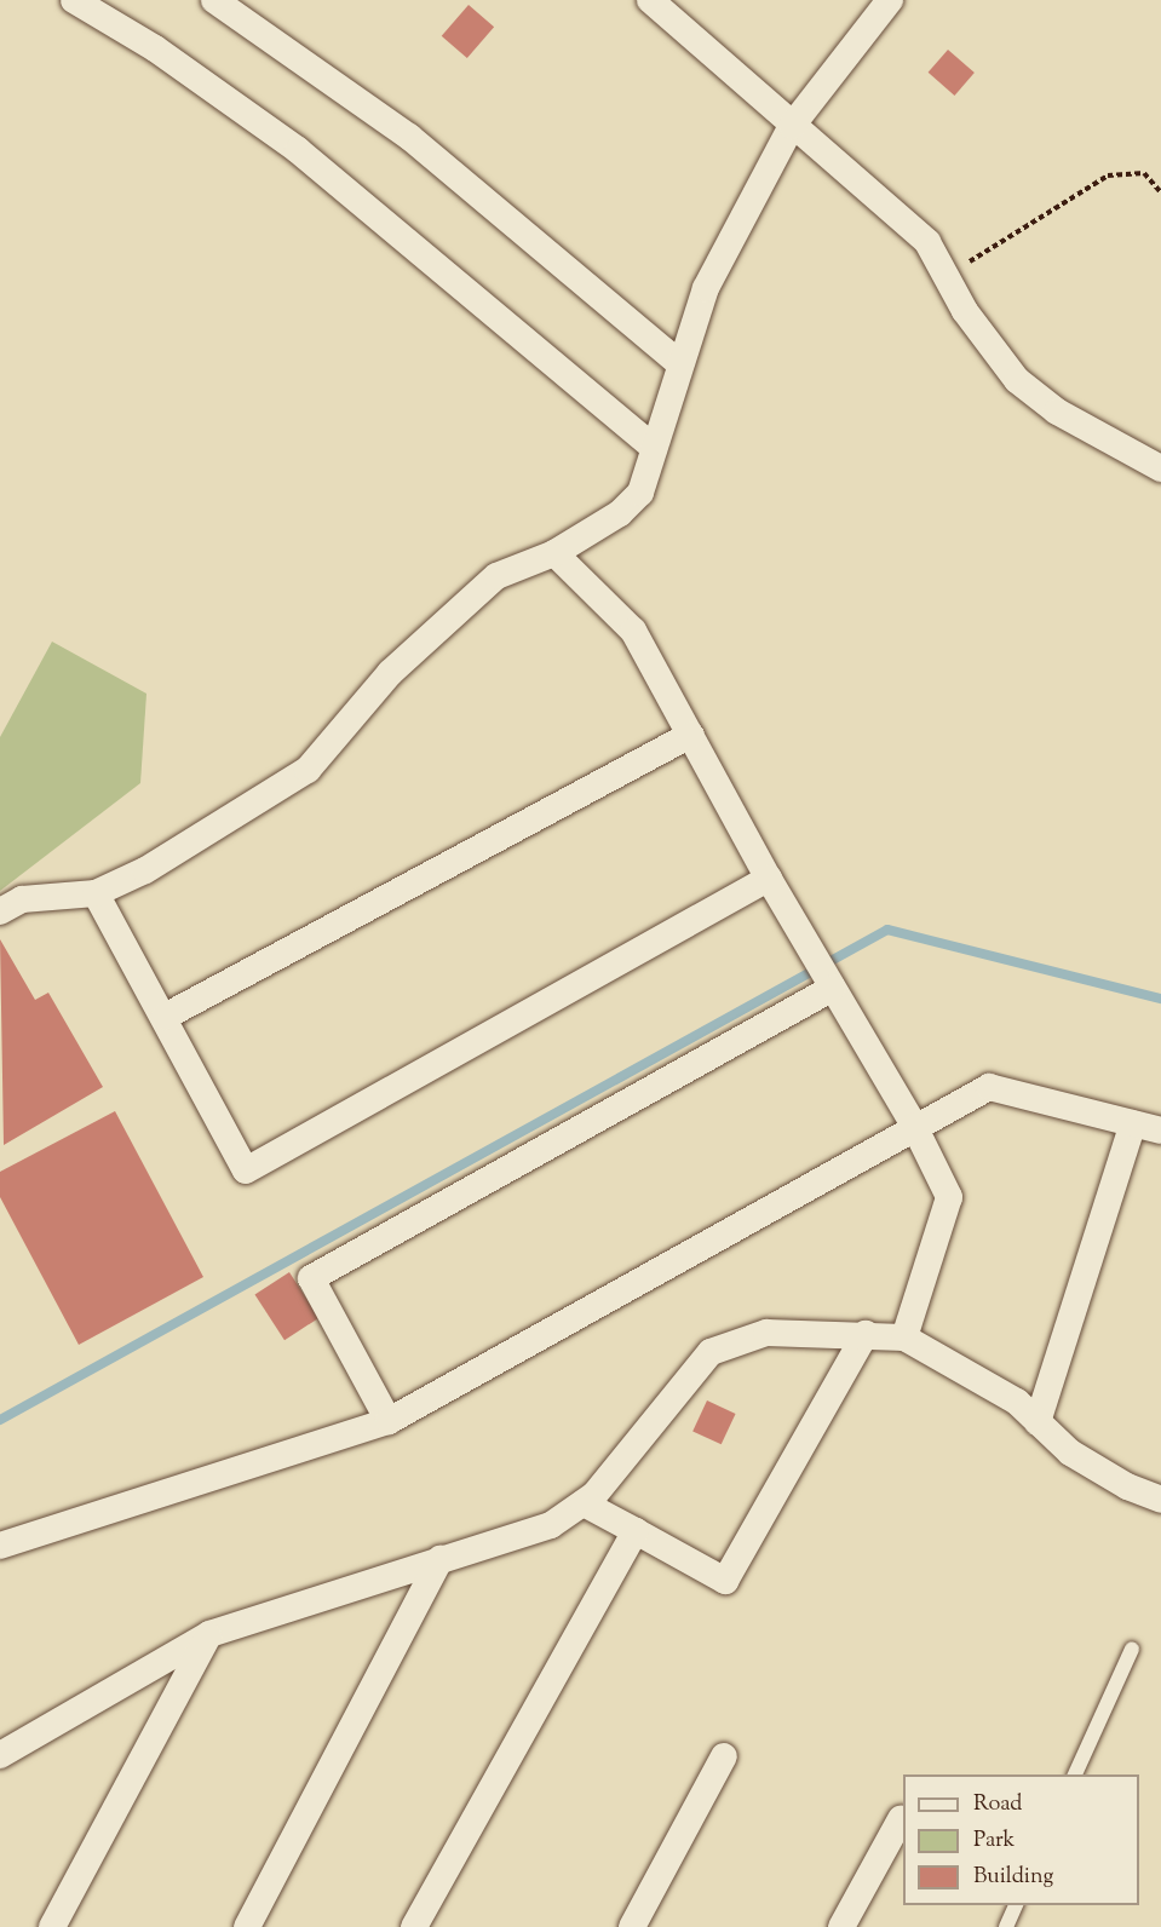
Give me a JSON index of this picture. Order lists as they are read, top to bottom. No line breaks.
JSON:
{"legend":["Road","Park","Building"]}
